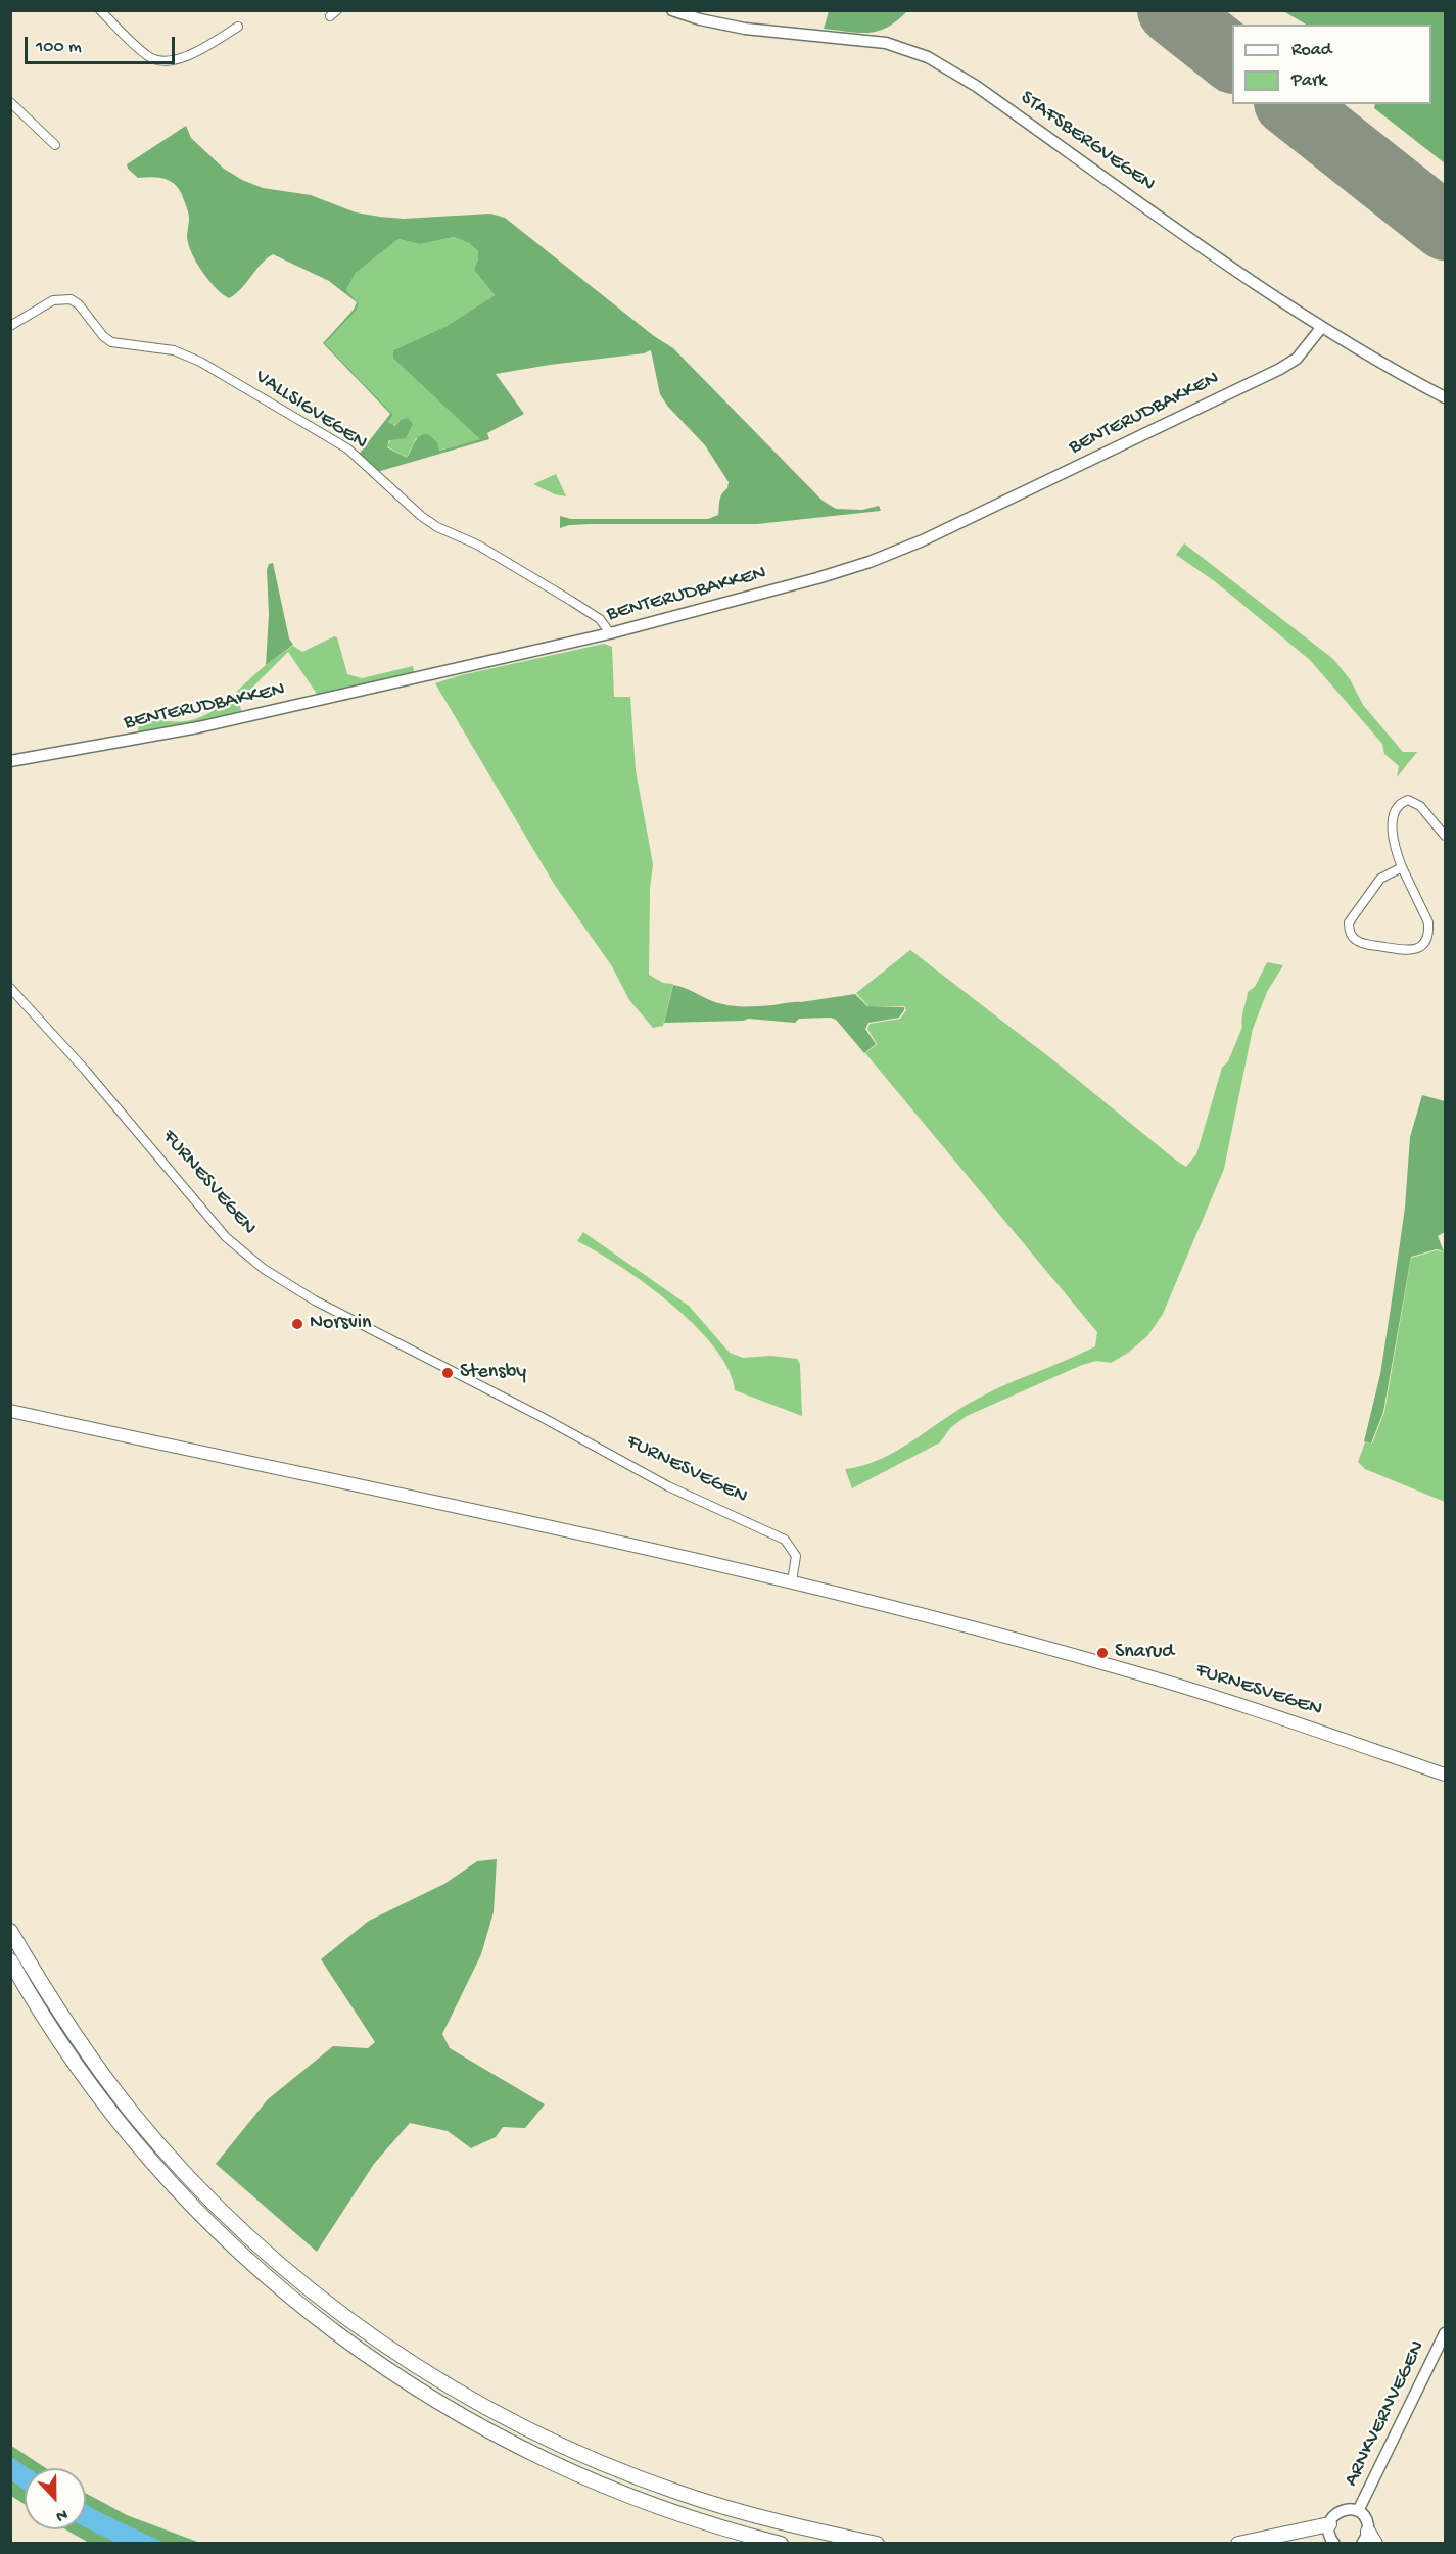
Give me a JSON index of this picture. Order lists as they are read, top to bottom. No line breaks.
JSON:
{"streets":{"main road":["STAFSBERGVEGEN","BENTERUDBAKKEN","FURNESVEGEN","ARNKVERNVEGEN"],"street":["VALLSIGVEGEN"]},"crossings":[["STAFSBERGVEGEN","BENTERUDBAKKEN"],["VALLSIGVEGEN","BENTERUDBAKKEN"]],"places":["Norsvin","Stensby","Snarud"],"legend":["Road","Park"],"scale_bar":"100 m","north":"bottom"}
